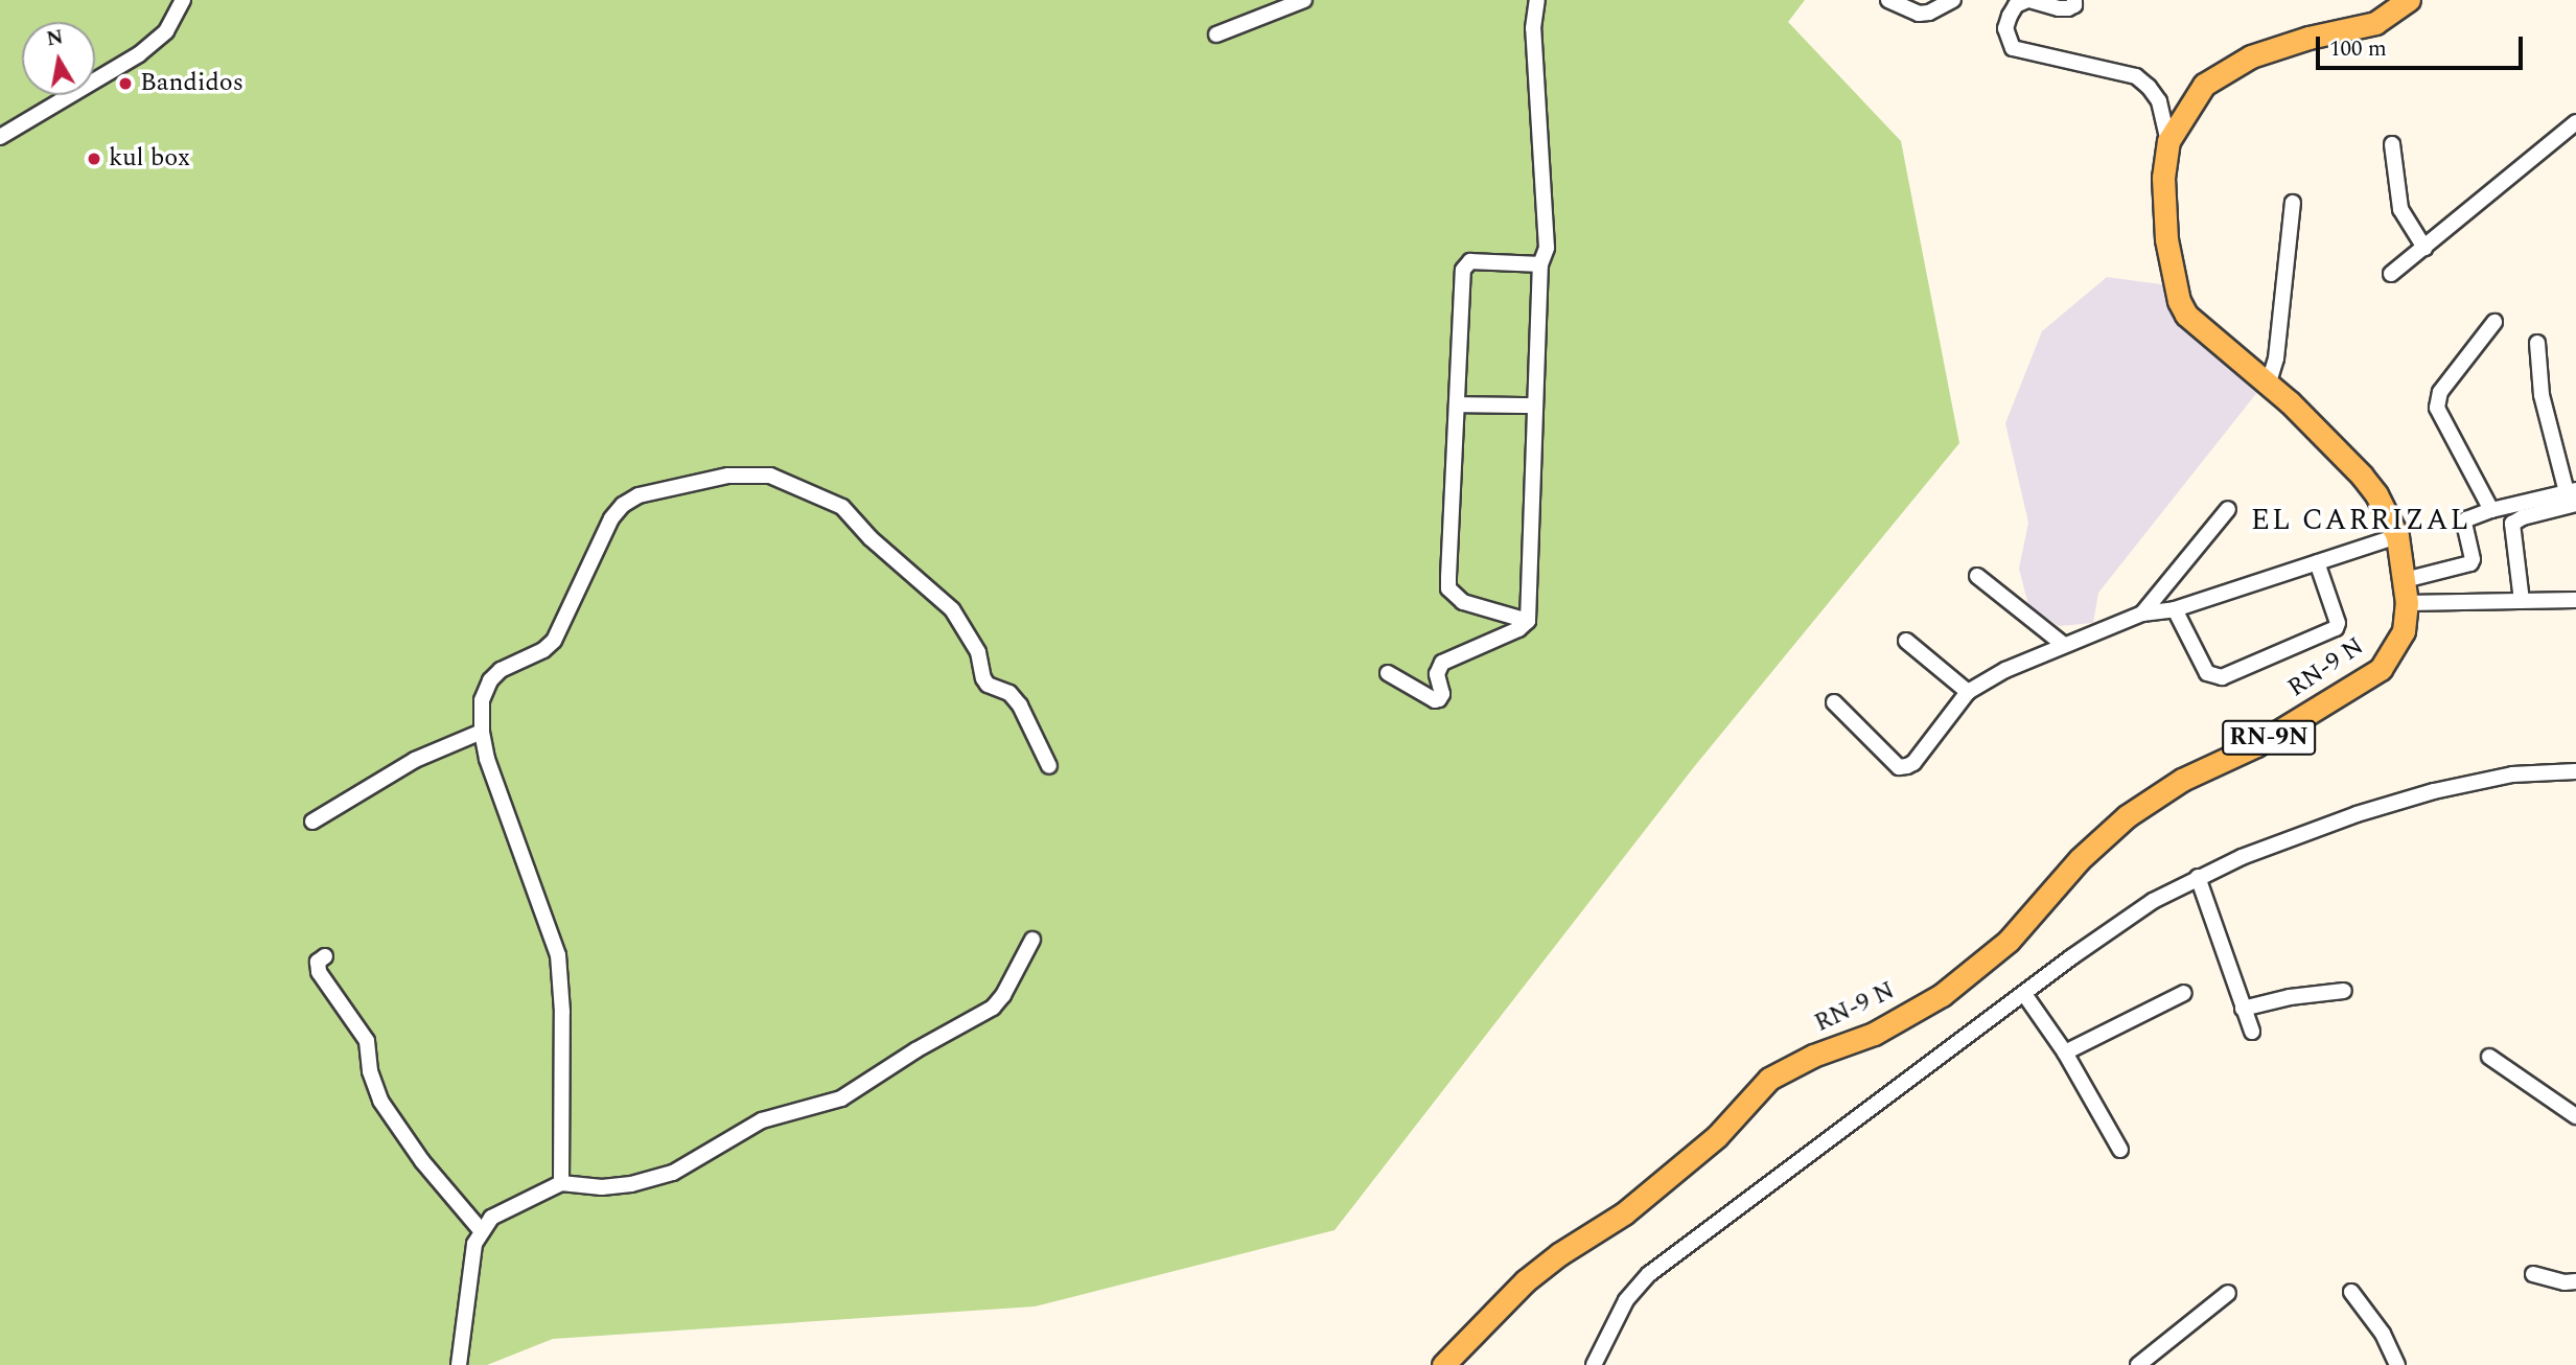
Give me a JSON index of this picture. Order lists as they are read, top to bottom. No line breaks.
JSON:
{"streets":{"main road":["RN-9 N","RN-9N"]},"districts":["EL CARRIZAL"],"places":["Bandidos","kul box"],"scale_bar":"100 m","north":"top"}
